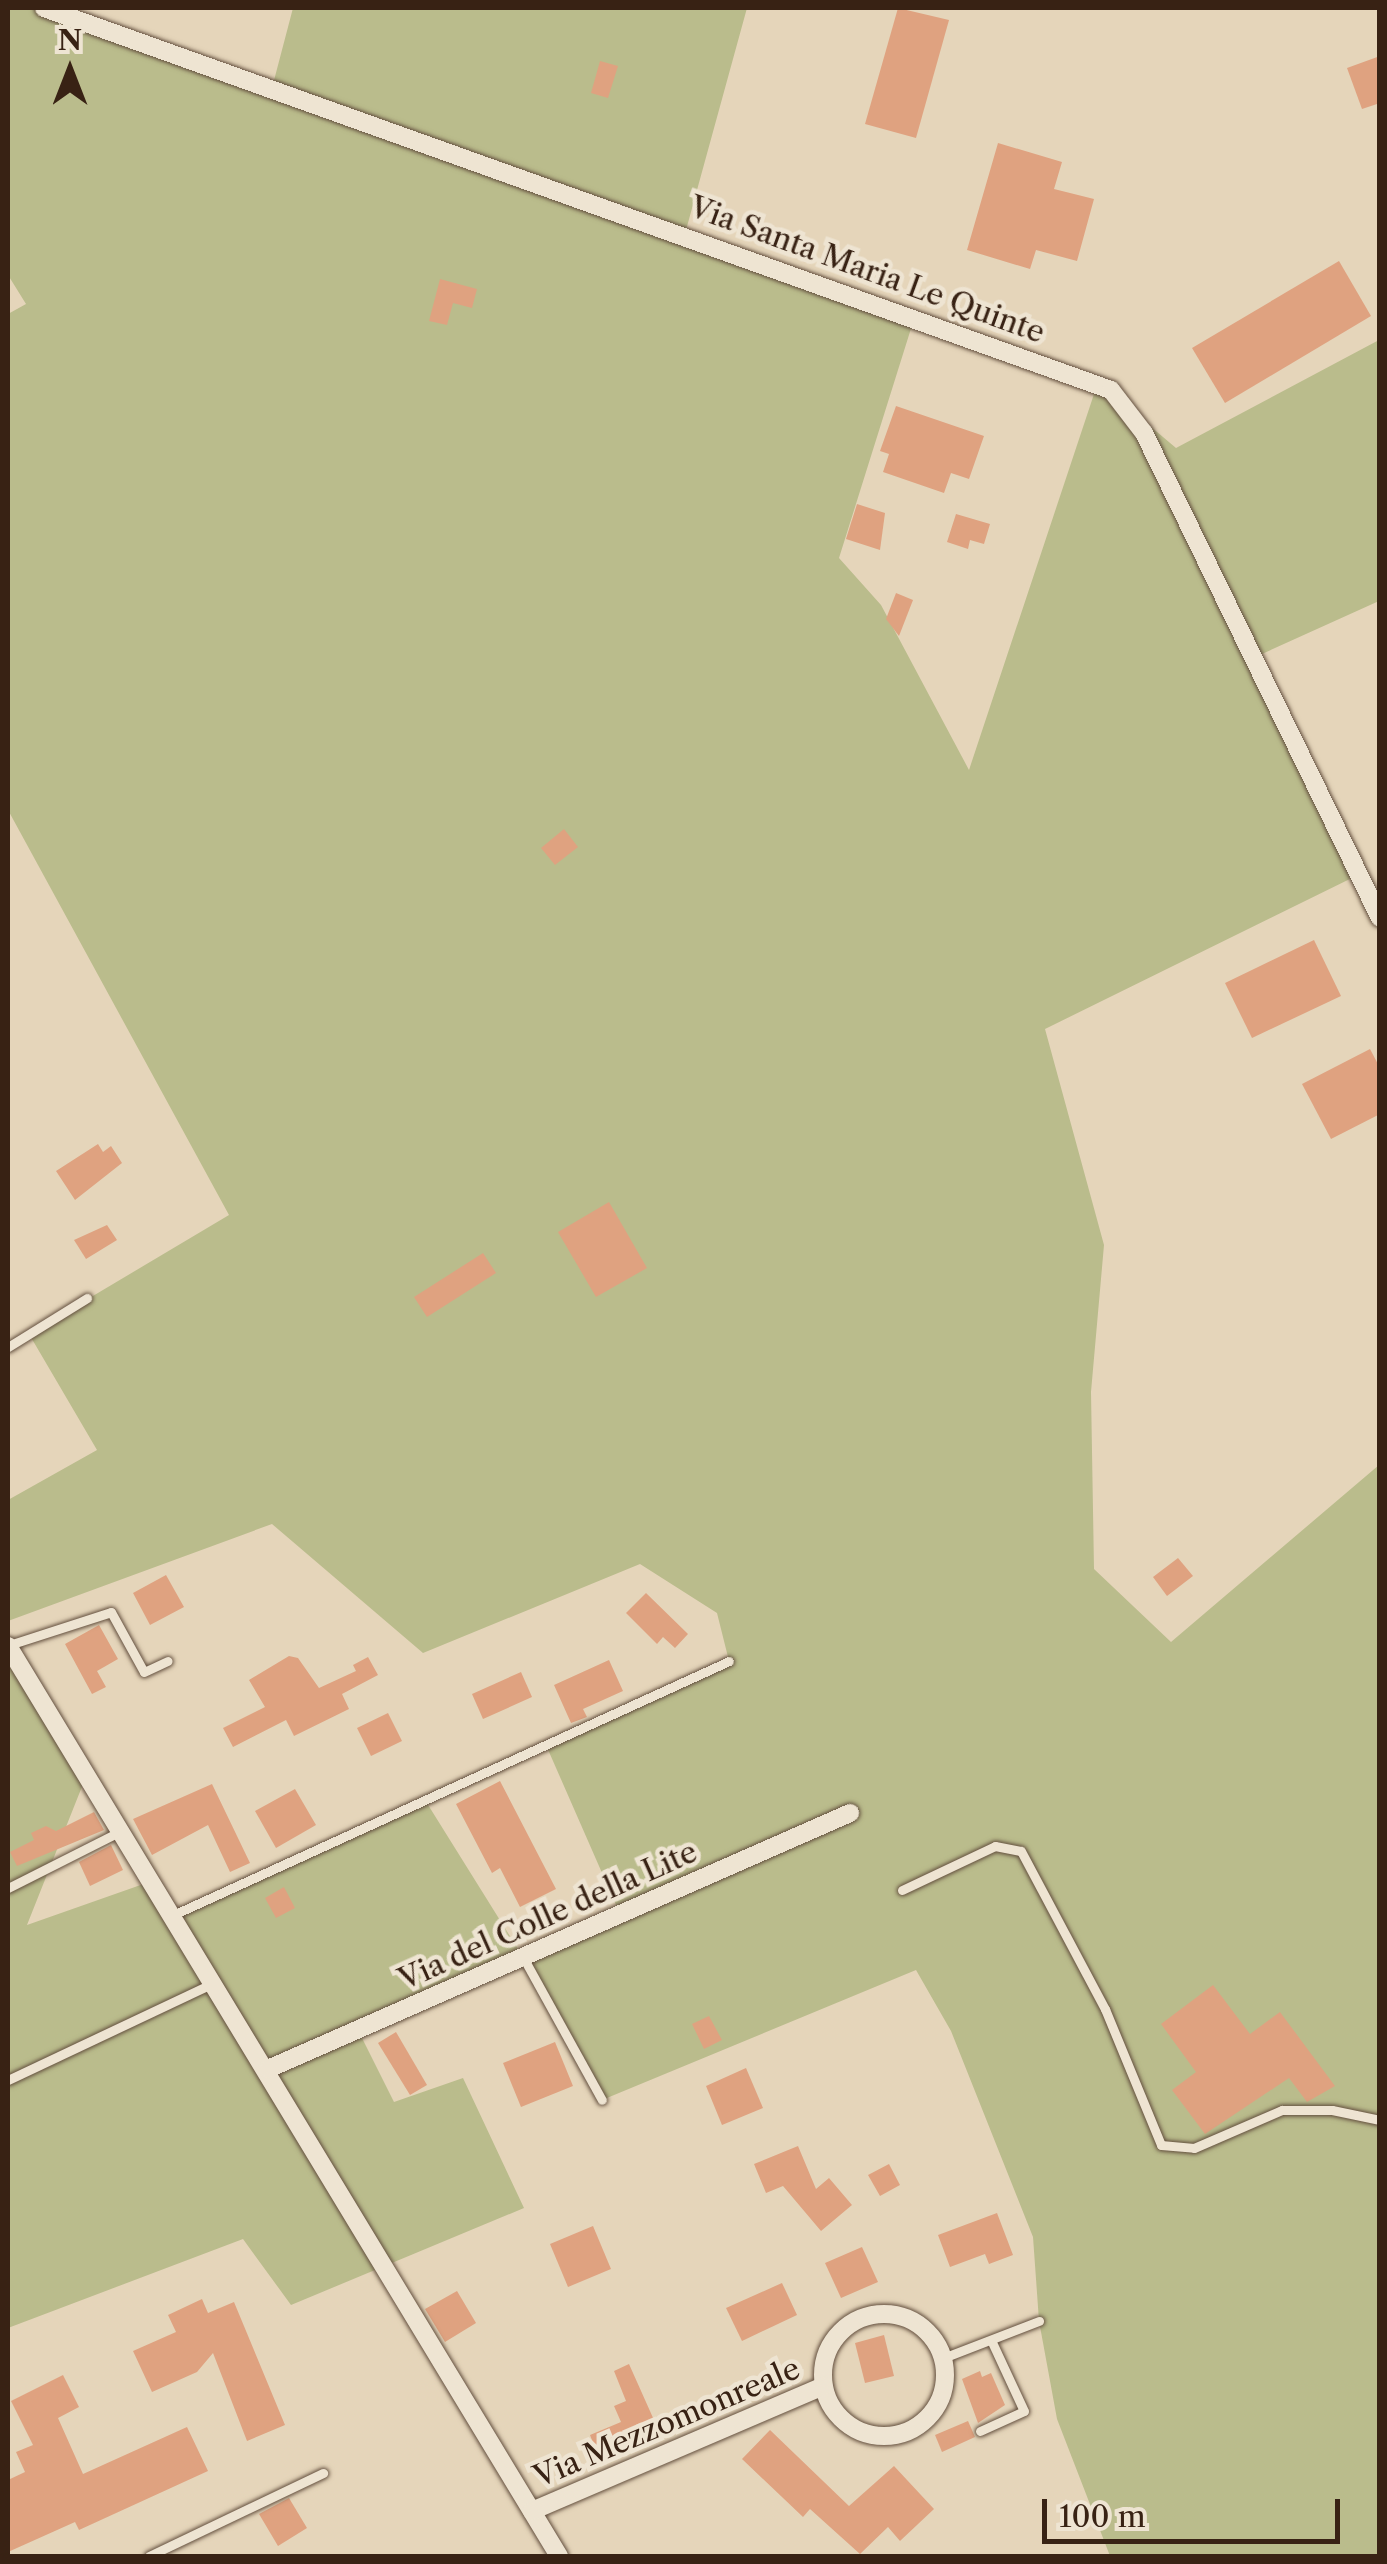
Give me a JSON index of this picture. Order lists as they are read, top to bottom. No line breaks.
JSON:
{"streets":{"street":["Via Santa Maria Le Quinte","Via del Colle della Lite","Via Mezzomonreale"]},"scale_bar":"100 m","north":"top"}
